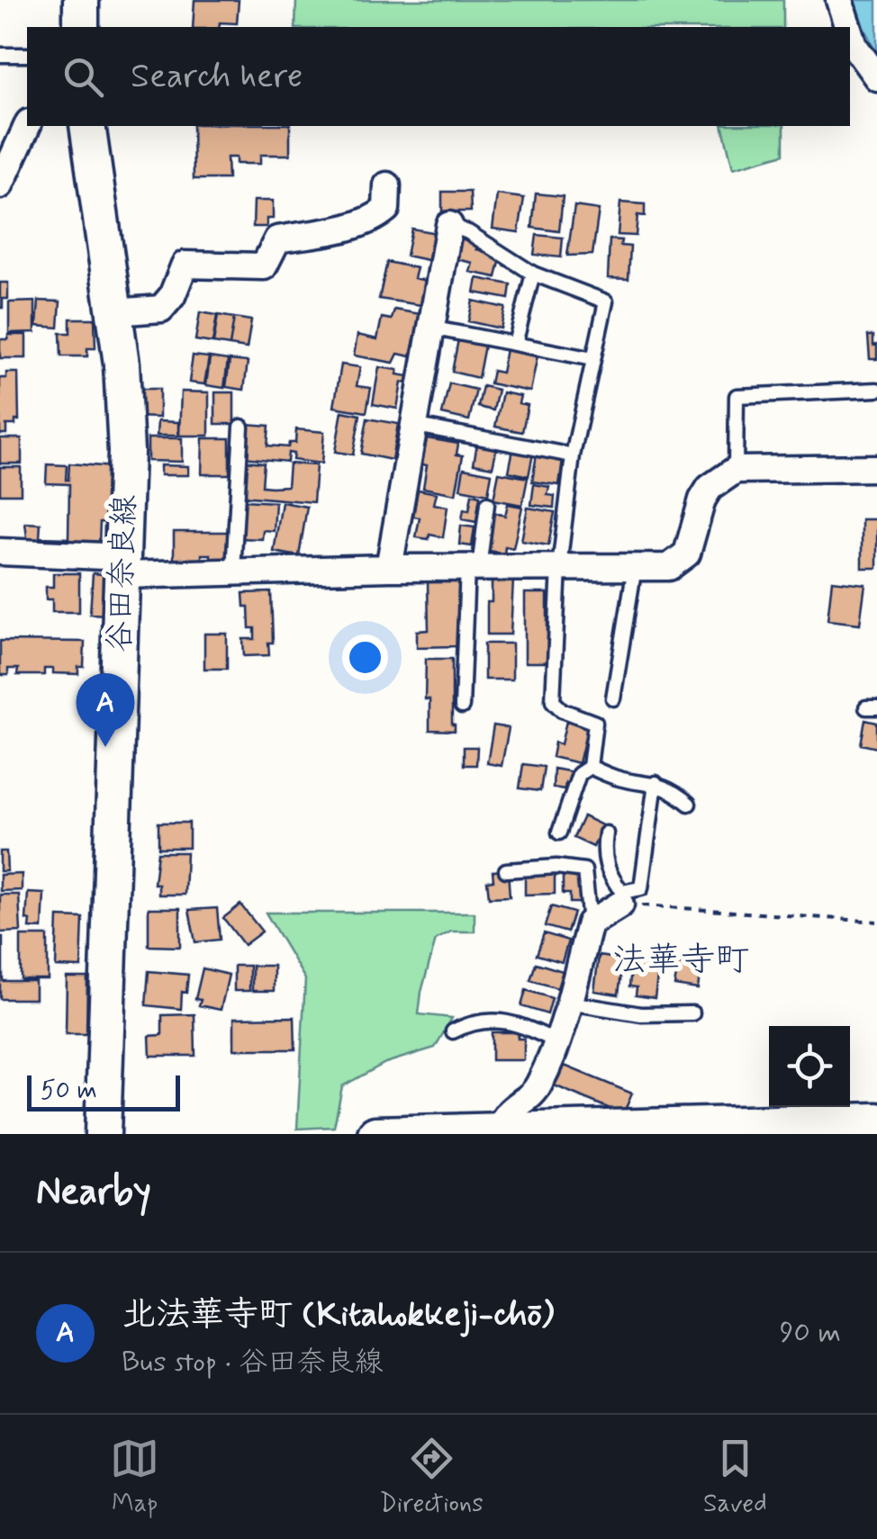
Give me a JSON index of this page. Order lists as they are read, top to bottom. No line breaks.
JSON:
{"streets":{"main road":["谷田奈良線"]},"districts":["法華寺町"],"scale_bar":"50 m","page":{"search":"Search here","pins":"A","scale":"50 m","heading":"Nearby","list":[{"mark":"A","name":"北法華寺町 (Kitahokkeji-chō)","note":"Bus stop · 谷田奈良線","value":"90 m"}],"nav":["Map","Directions","Saved"]}}
